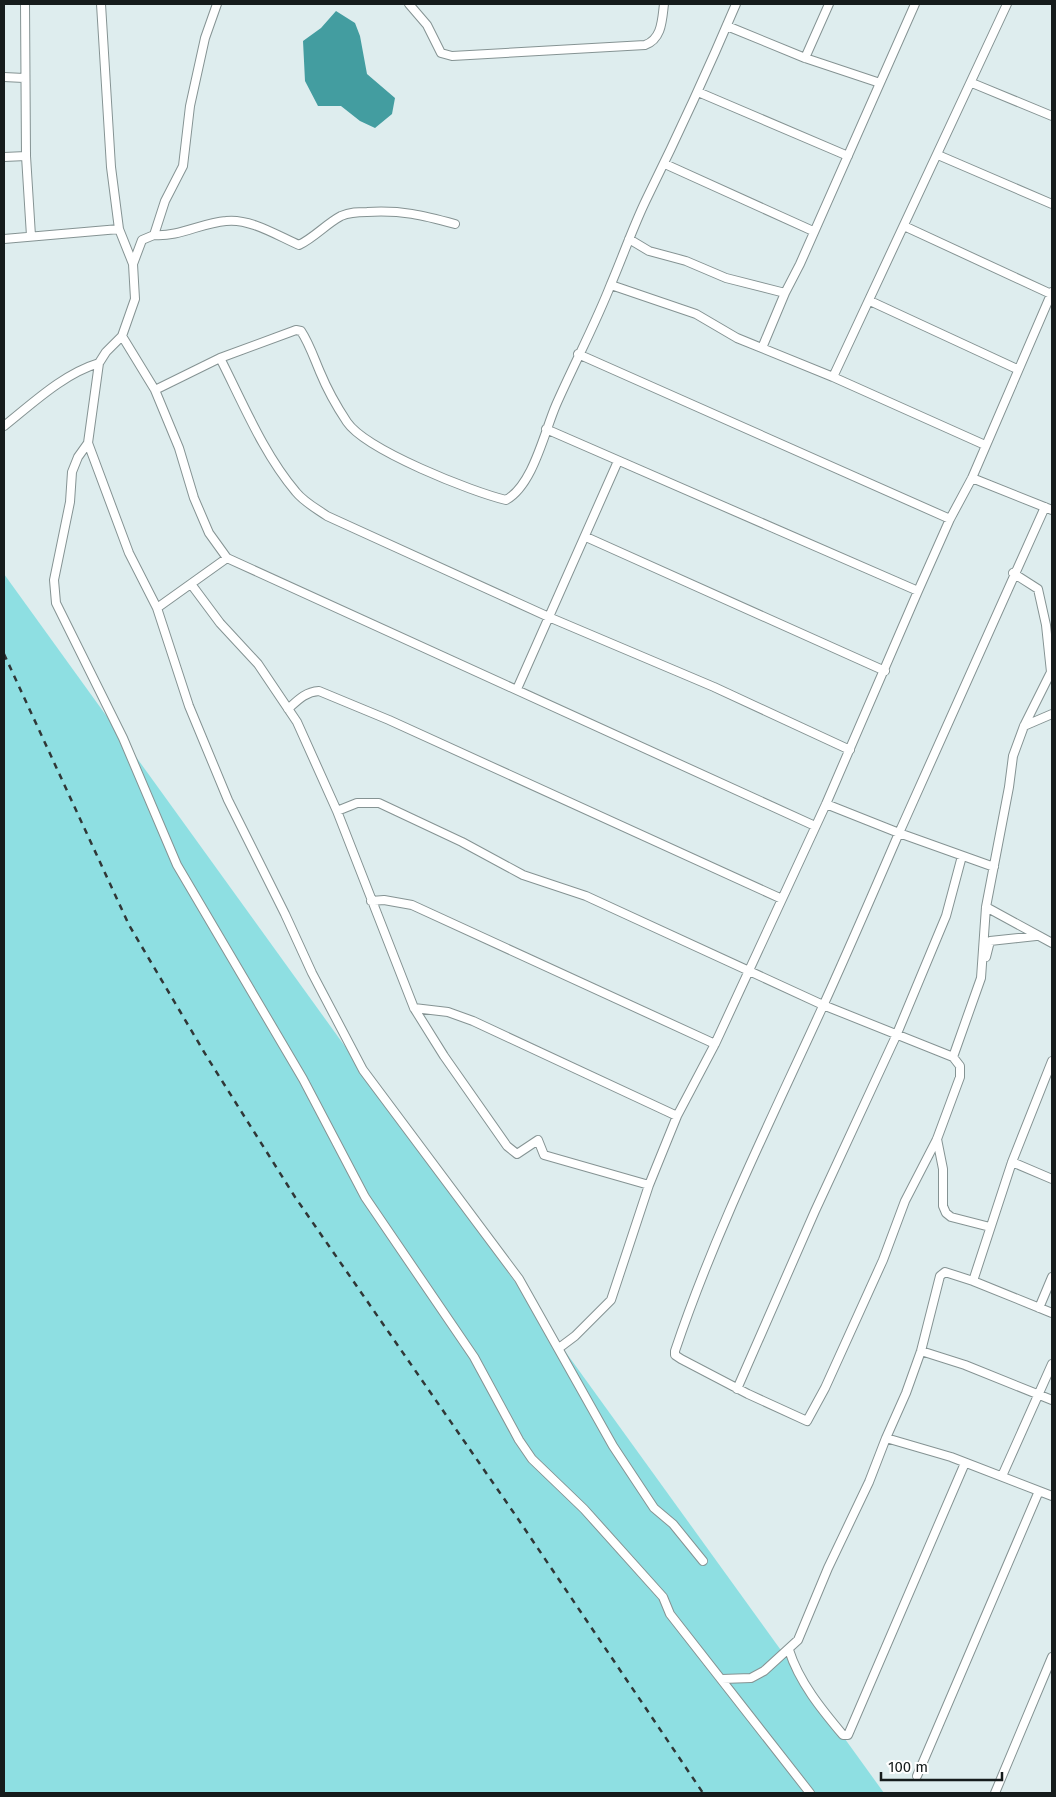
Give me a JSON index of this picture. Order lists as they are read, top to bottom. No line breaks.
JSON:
{"scale_bar":"100 m"}
